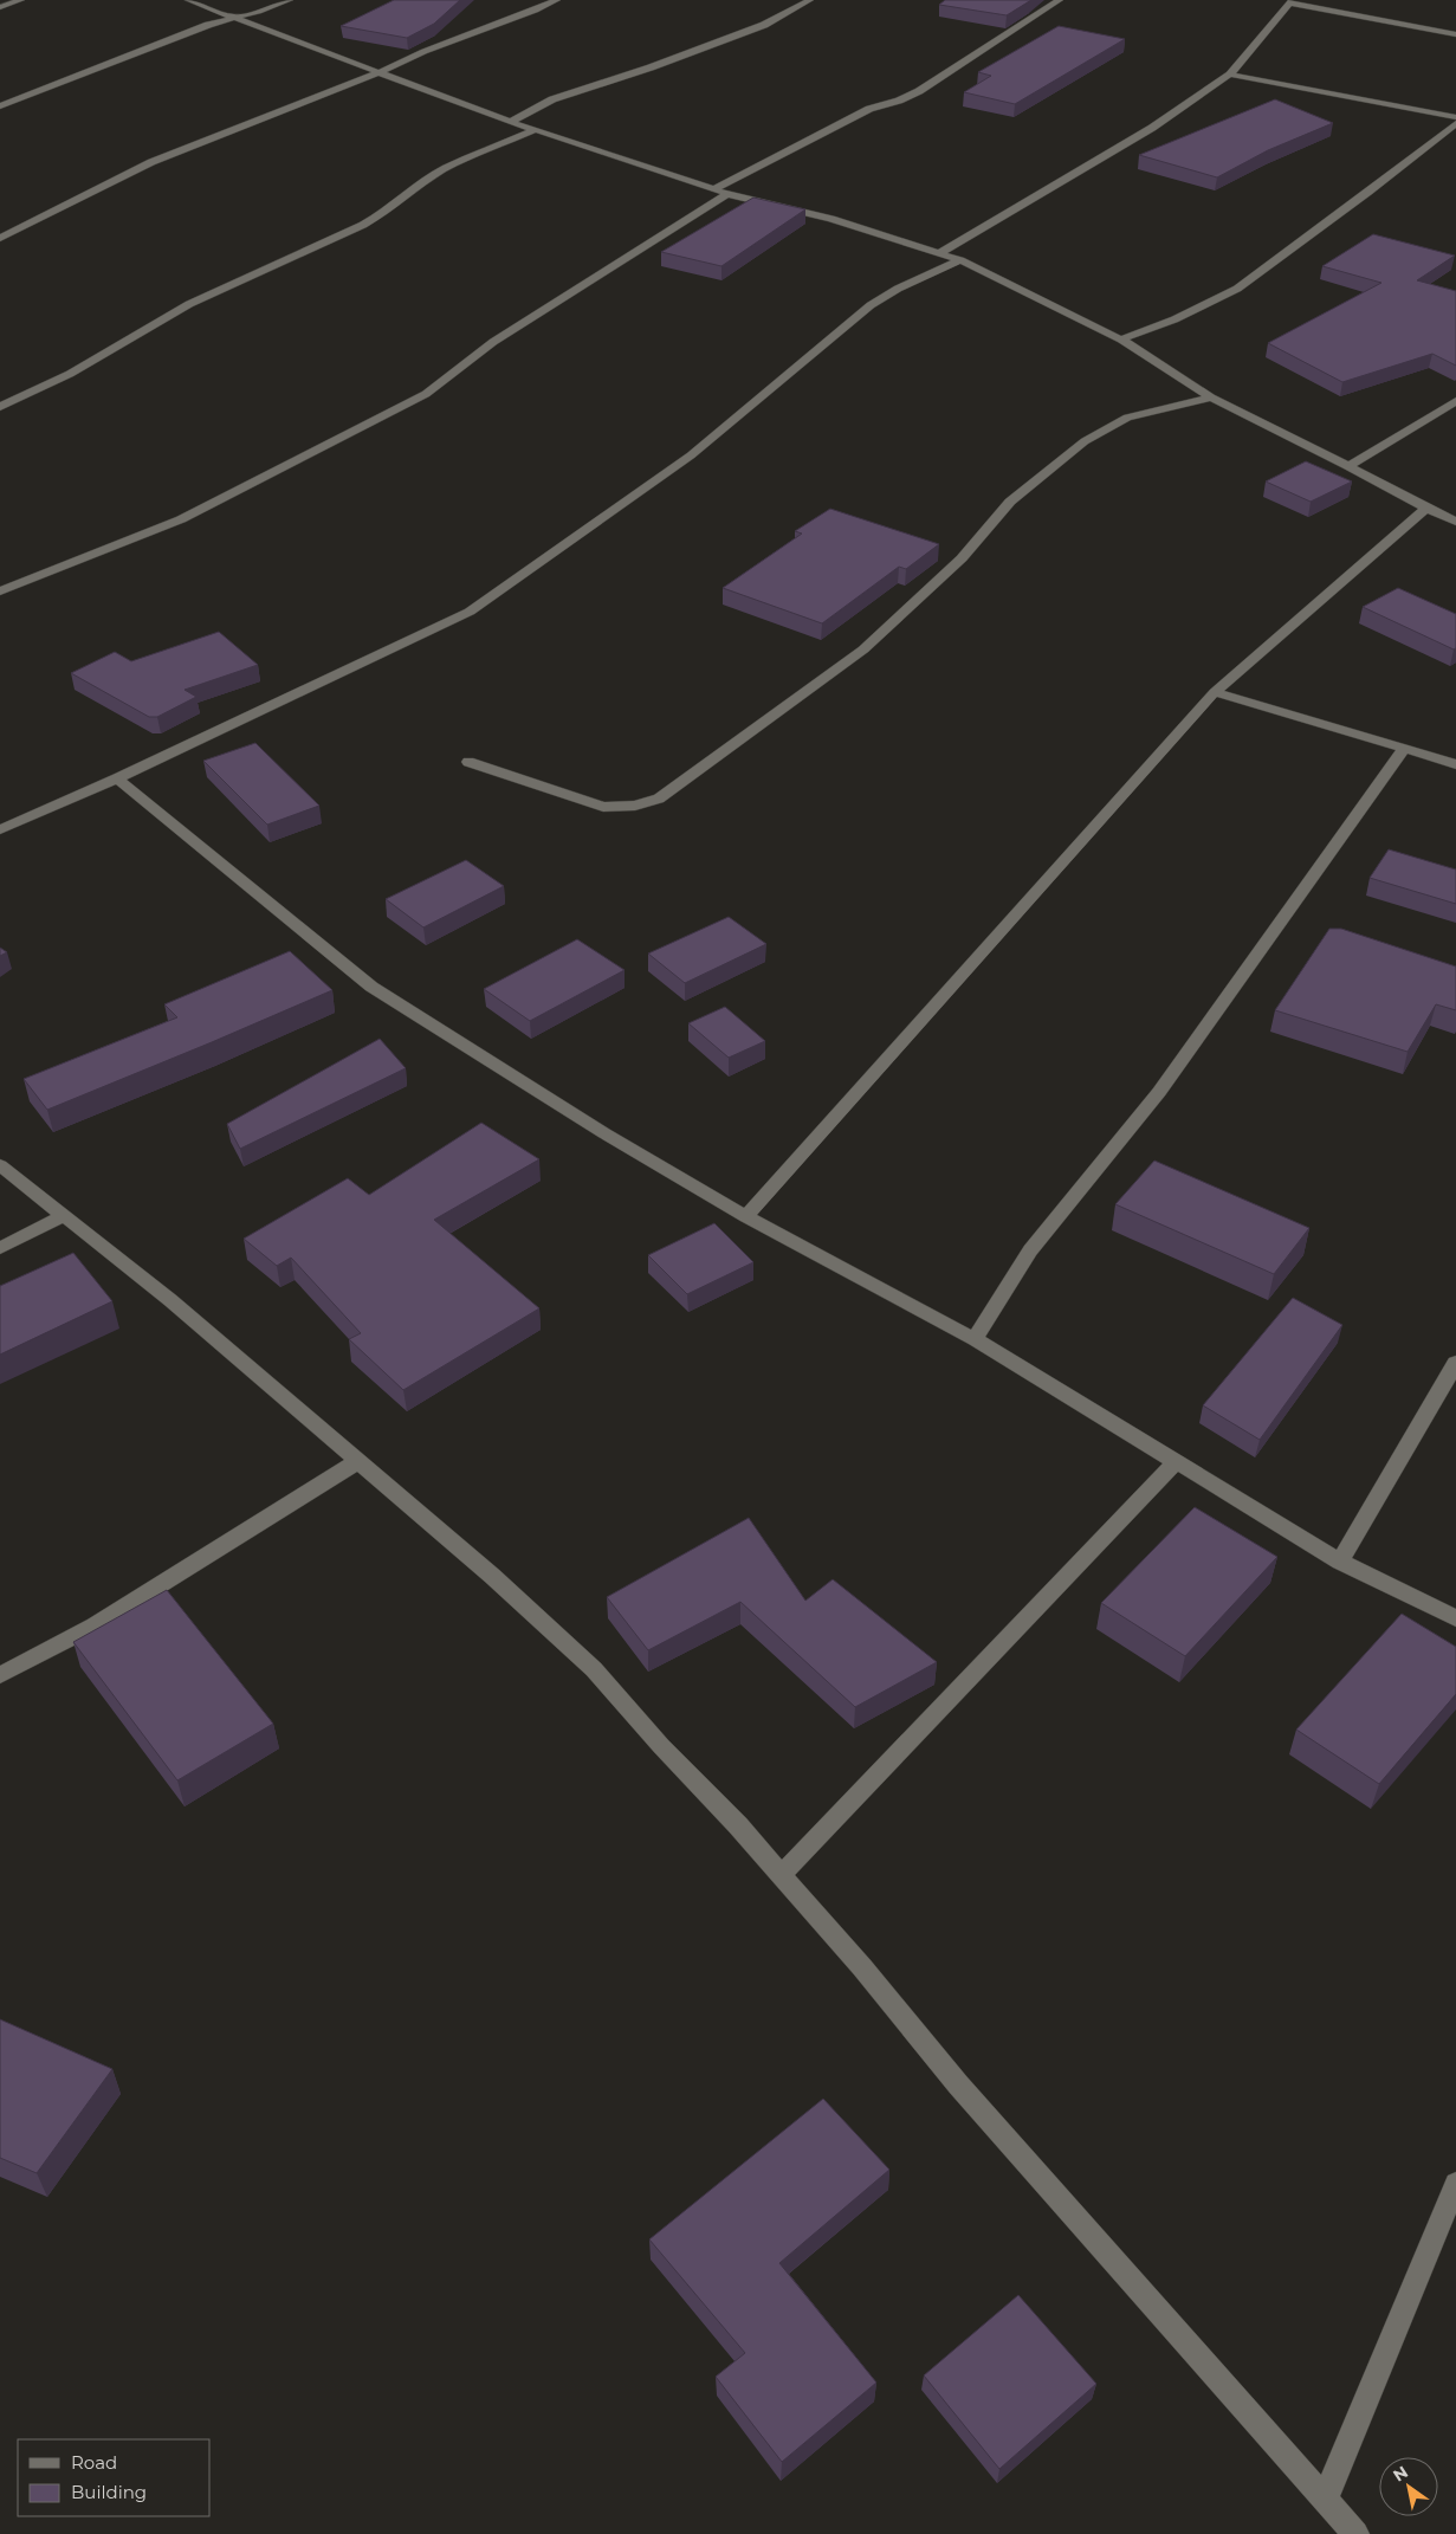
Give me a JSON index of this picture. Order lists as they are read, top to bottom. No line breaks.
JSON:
{"legend":["Road","Building"],"north":"top left"}
